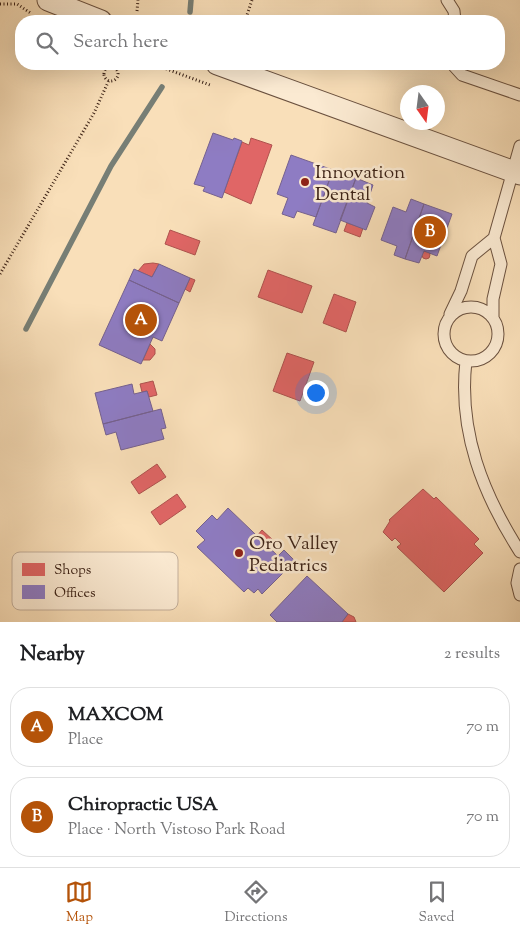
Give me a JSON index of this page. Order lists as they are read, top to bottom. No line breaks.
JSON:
{"places":["Innovation Dental","Oro Valley Pediatrics"],"legend":["Shops","Offices"],"north":"bottom","page":{"search":"Search here","pins":["B","A"],"heading":["Nearby","2 results"],"list":[{"mark":"A","name":"MAXCOM","note":"Place","value":"70 m"},{"mark":"B","name":"Chiropractic USA","note":"Place · North Vistoso Park Road","value":"70 m"}],"nav":["Map","Directions","Saved"]}}
